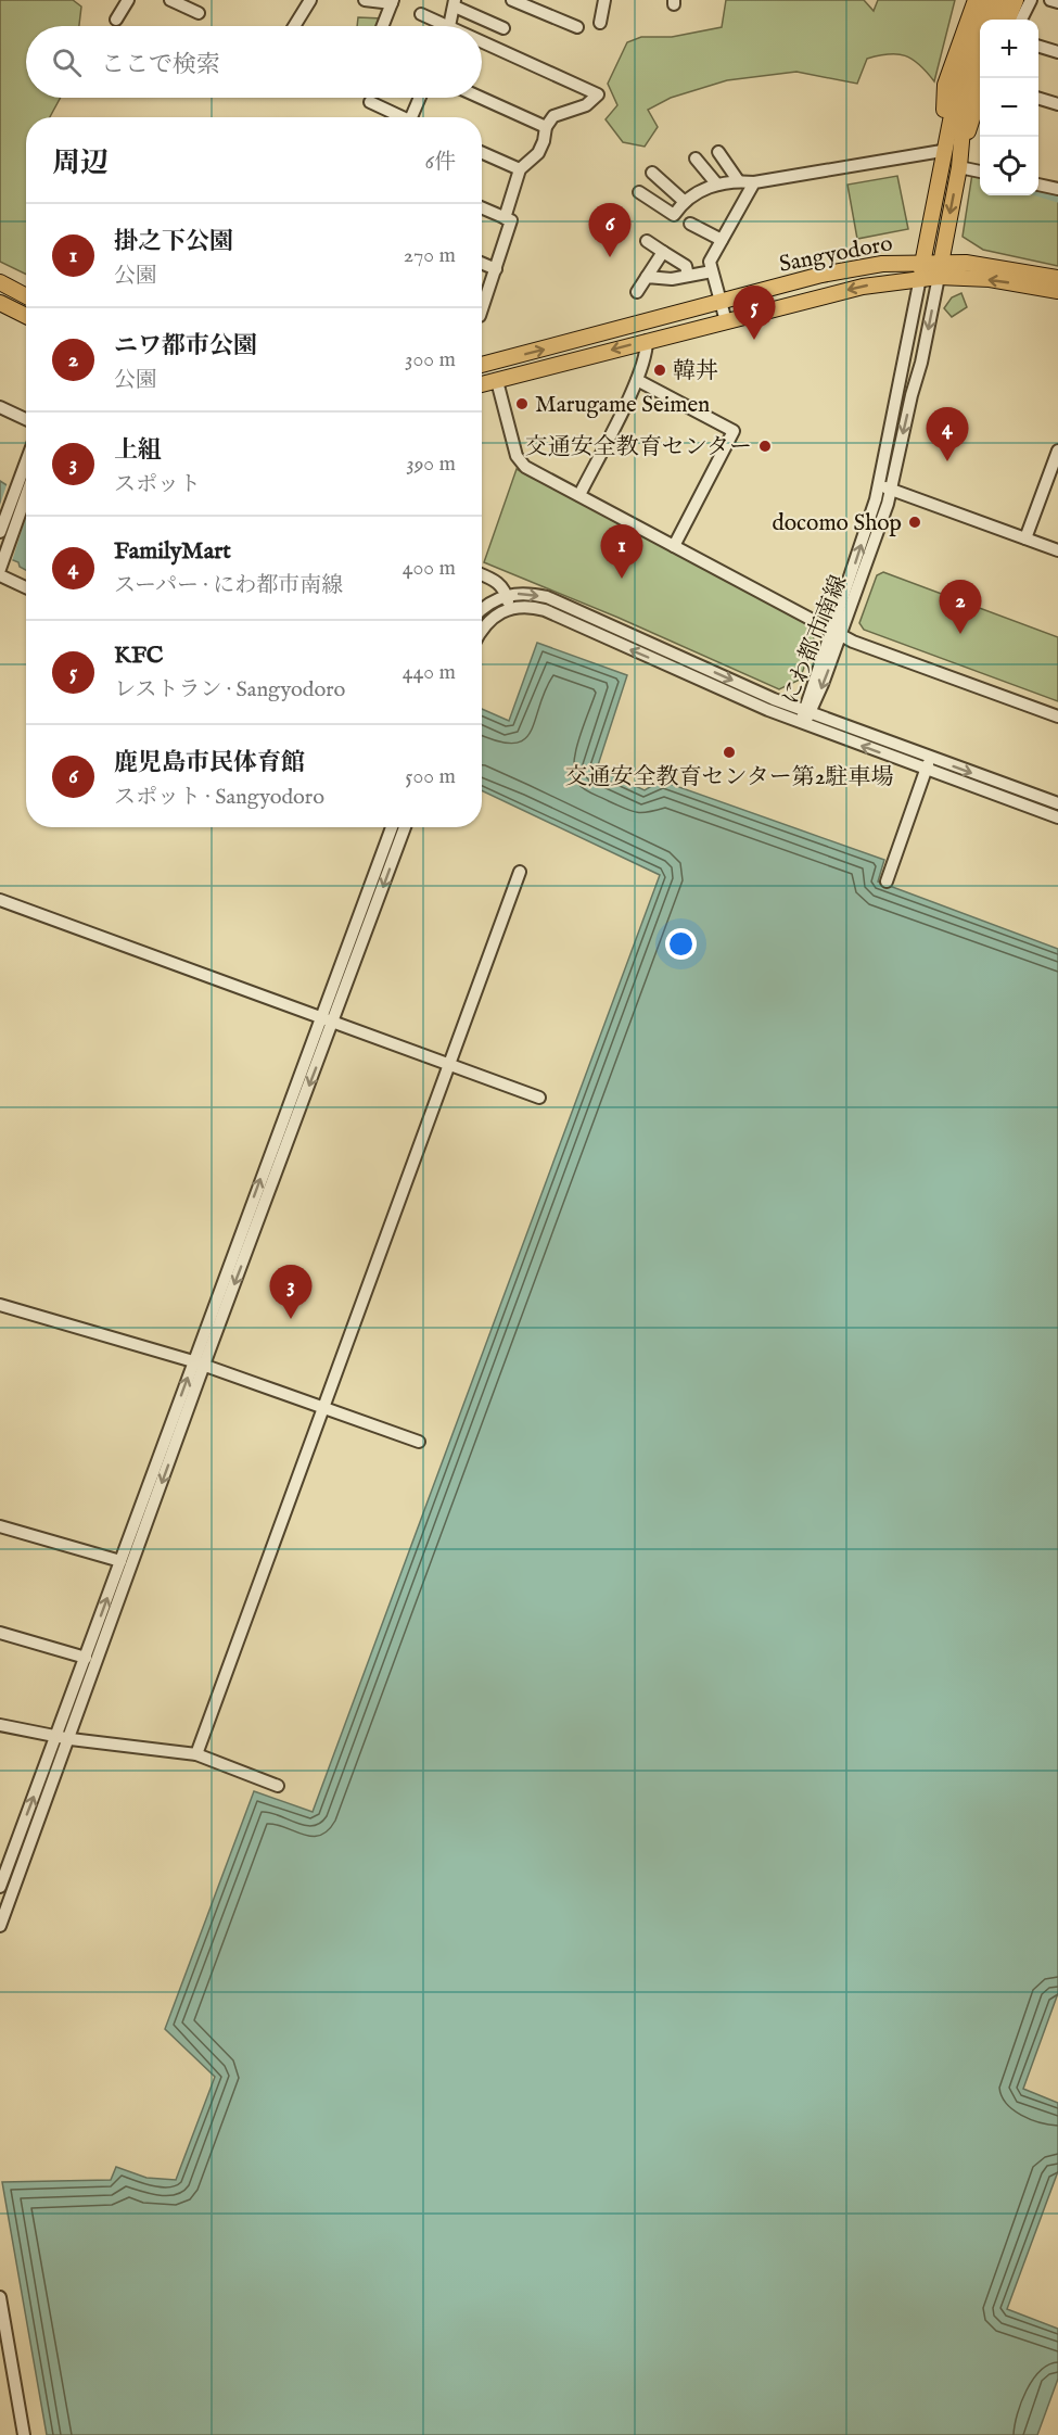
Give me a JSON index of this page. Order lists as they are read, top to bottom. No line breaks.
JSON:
{"streets":{"main road":["Sangyodoro"],"street":["にわ都市南線"]},"crossings":[["Sangyodoro","にわ都市南線"]],"places":["韓丼","Marugame Seimen","交通安全教育センター","docomo Shop","交通安全教育センター第2駐車場"],"page":{"map_buttons":["+","−"],"search":"ここで検索","heading":["周辺","6件"],"list":[{"mark":"1","name":"掛之下公園","note":"公園","value":"270 m"},{"mark":"2","name":"ニワ都市公園","note":"公園","value":"300 m"},{"mark":"3","name":"上組","note":"スポット","value":"390 m"},{"mark":"4","name":"FamilyMart","note":"スーパー · にわ都市南線","value":"400 m"},{"mark":"5","name":"KFC","note":"レストラン · Sangyodoro","value":"440 m"},{"mark":"6","name":"鹿児島市民体育館","note":"スポット · Sangyodoro","value":"500 m"}],"pins":["6","5","4","1","2","3"]}}
